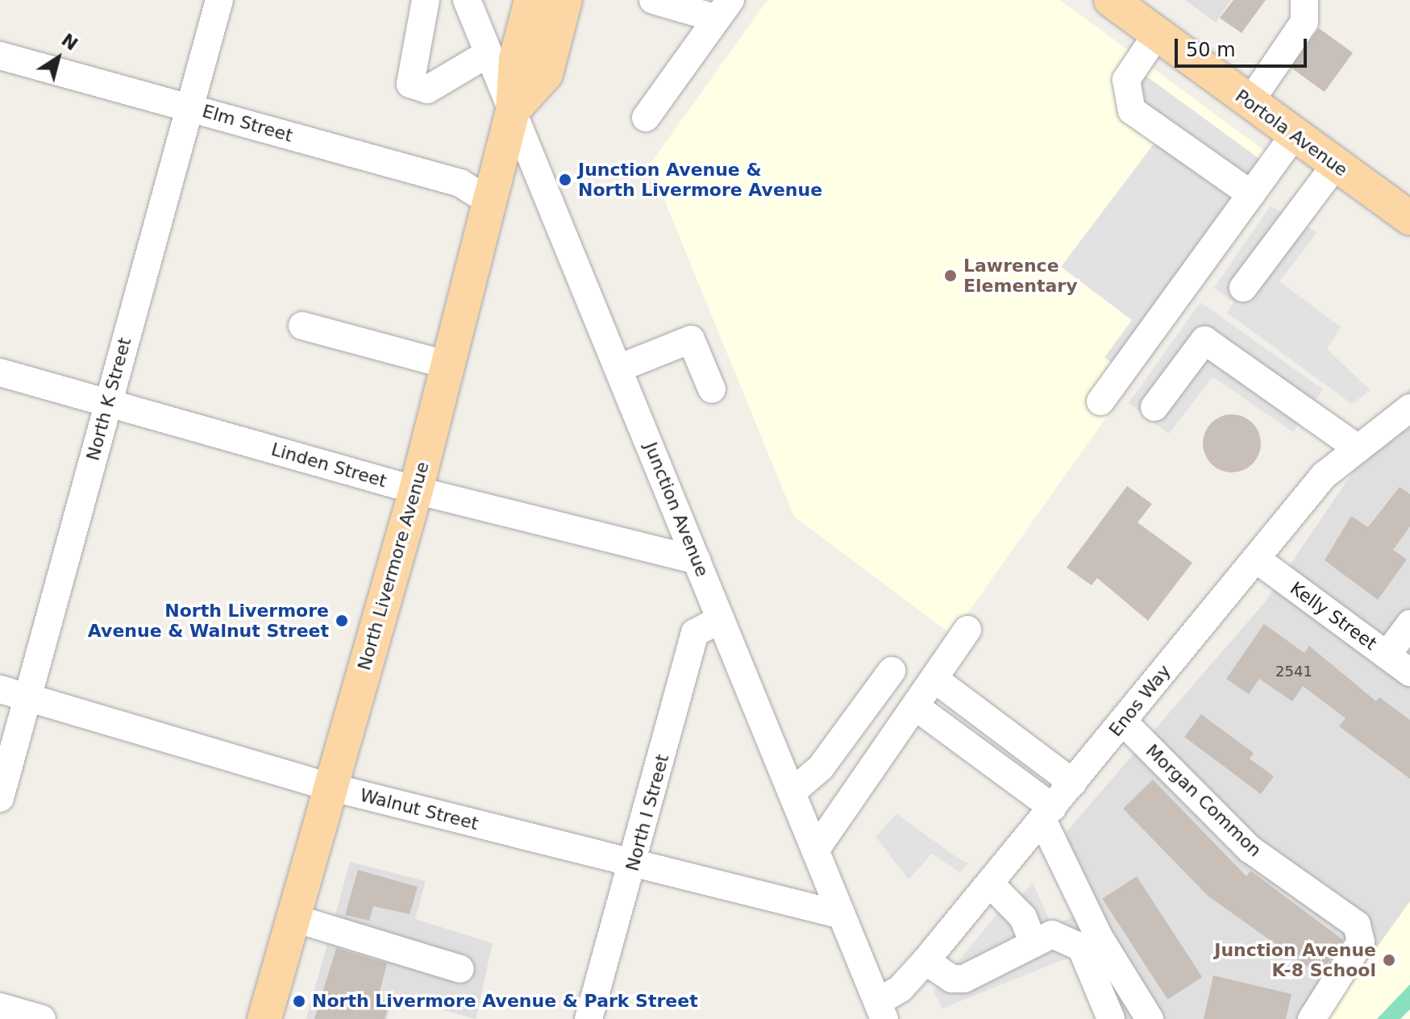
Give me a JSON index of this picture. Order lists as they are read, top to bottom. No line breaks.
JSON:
{"streets":{"main road":["Portola Avenue","North Livermore Avenue"],"street":["Elm Street","North K Street","Linden Street","Junction Avenue","Kelly Street","Enos Way","Morgan Common","Walnut Street","North I Street"]},"crossings":[["Elm Street","North K Street"],["Elm Street","North Livermore Avenue"],["North K Street","Linden Street"],["North K Street","Walnut Street"],["Linden Street","Junction Avenue"],["Linden Street","North Livermore Avenue"],["Junction Avenue","North Livermore Avenue"],["Junction Avenue","Enos Way"],["Junction Avenue","Walnut Street"],["Junction Avenue","North I Street"],["North Livermore Avenue","Walnut Street"],["Kelly Street","Enos Way"],["Enos Way","Morgan Common"],["Walnut Street","North I Street"]],"places":["Junction Avenue & North Livermore Avenue","Lawrence Elementary","North Livermore Avenue & Walnut Street","Junction Avenue K-8 School","North Livermore Avenue & Park Street"],"house_numbers":["2541"],"scale_bar":"50 m","north":"top right"}
